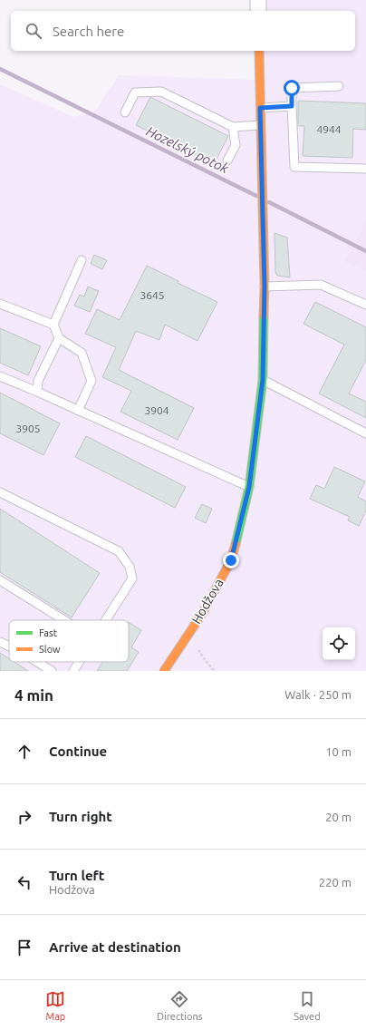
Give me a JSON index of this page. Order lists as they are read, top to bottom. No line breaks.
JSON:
{"streets":{"street":["Hodžova"]},"water":["Hozelský potok"],"house_numbers":["4944","3645","3904","3905"],"legend":["Fast","Slow"],"page":{"search":"Search here","heading":["4 min","Walk · 250 m"],"list":[["Continue","10 m"],["Turn right","20 m"],["Turn left","Hodžova","220 m"],"Arrive at destination"],"nav":["Map","Directions","Saved"]}}
